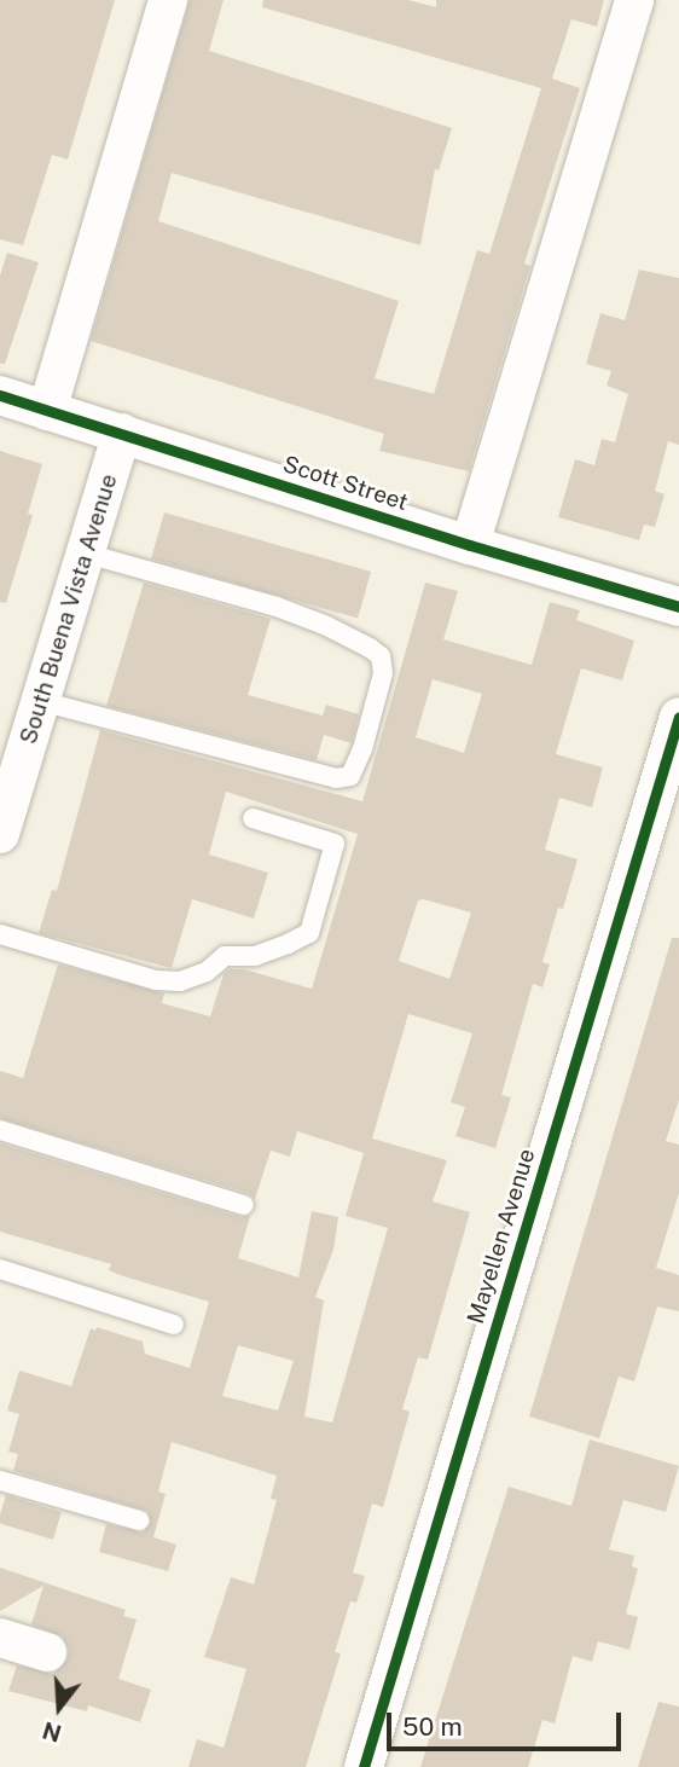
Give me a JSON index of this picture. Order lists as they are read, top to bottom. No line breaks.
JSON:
{"streets":{"street":["Scott Street","South Buena Vista Avenue","Mayellen Avenue"]},"crossings":[["Scott Street","South Buena Vista Avenue"]],"scale_bar":"50 m","north":"bottom"}
